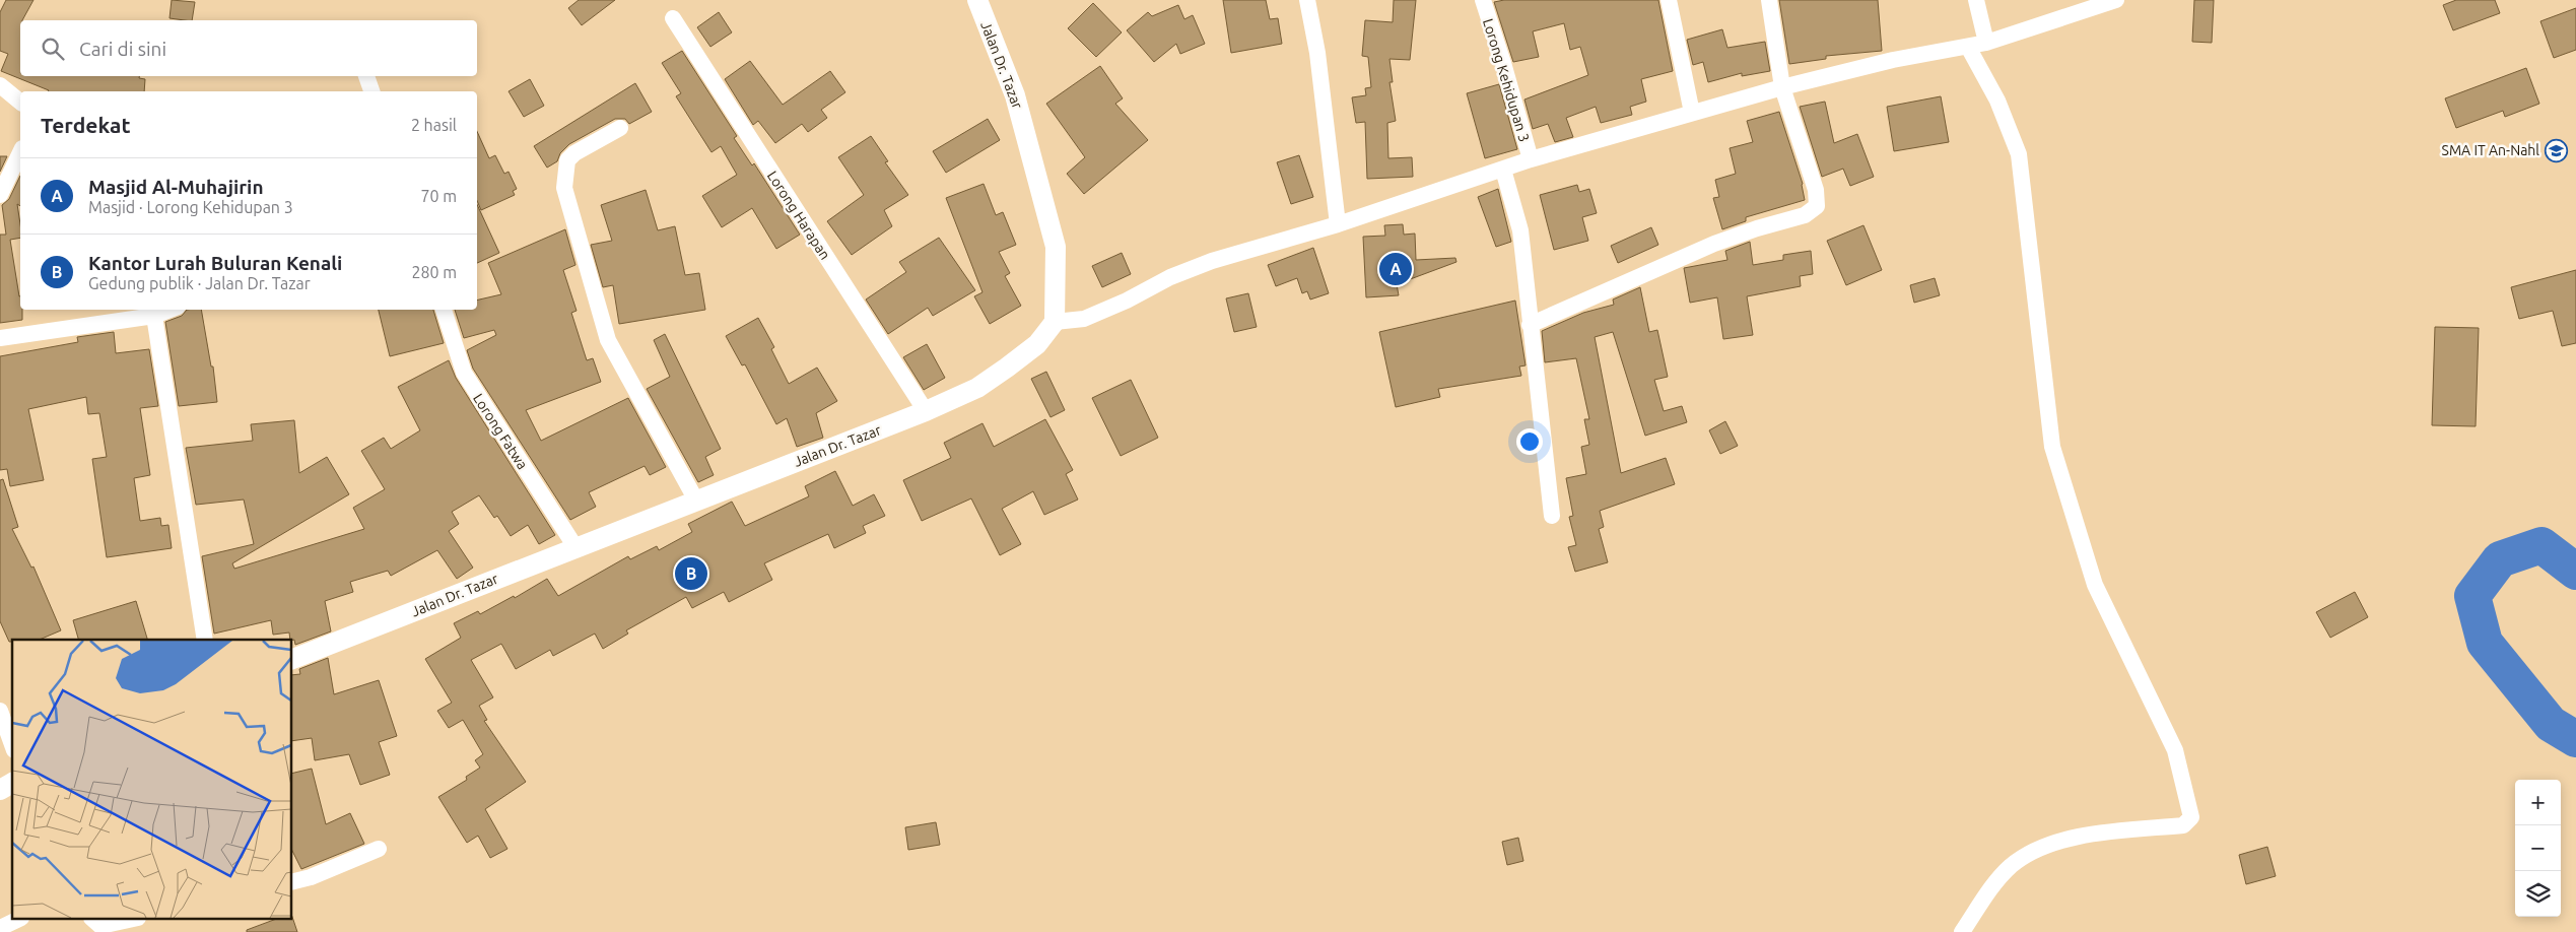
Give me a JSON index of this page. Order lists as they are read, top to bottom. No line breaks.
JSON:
{"streets":{"street":["Jalan Dr. Tazar","Lorong Kehidupan 3","Lorong Harapan","Lorong Fatwa"]},"crossings":[["Jalan Dr. Tazar","Lorong Harapan"],["Jalan Dr. Tazar","Lorong Fatwa"]],"places":{"school or university":["SMA IT An-Nahl"]},"page":{"search":"Cari di sini","heading":["Terdekat","2 hasil"],"list":[{"mark":"A","name":"Masjid Al-Muhajirin","note":"Masjid · Lorong Kehidupan 3","value":"70 m"},{"mark":"B","name":"Kantor Lurah Buluran Kenali","note":"Gedung publik · Jalan Dr. Tazar","value":"280 m"}],"pins":["A","B"],"map_buttons":["+","−"]}}
